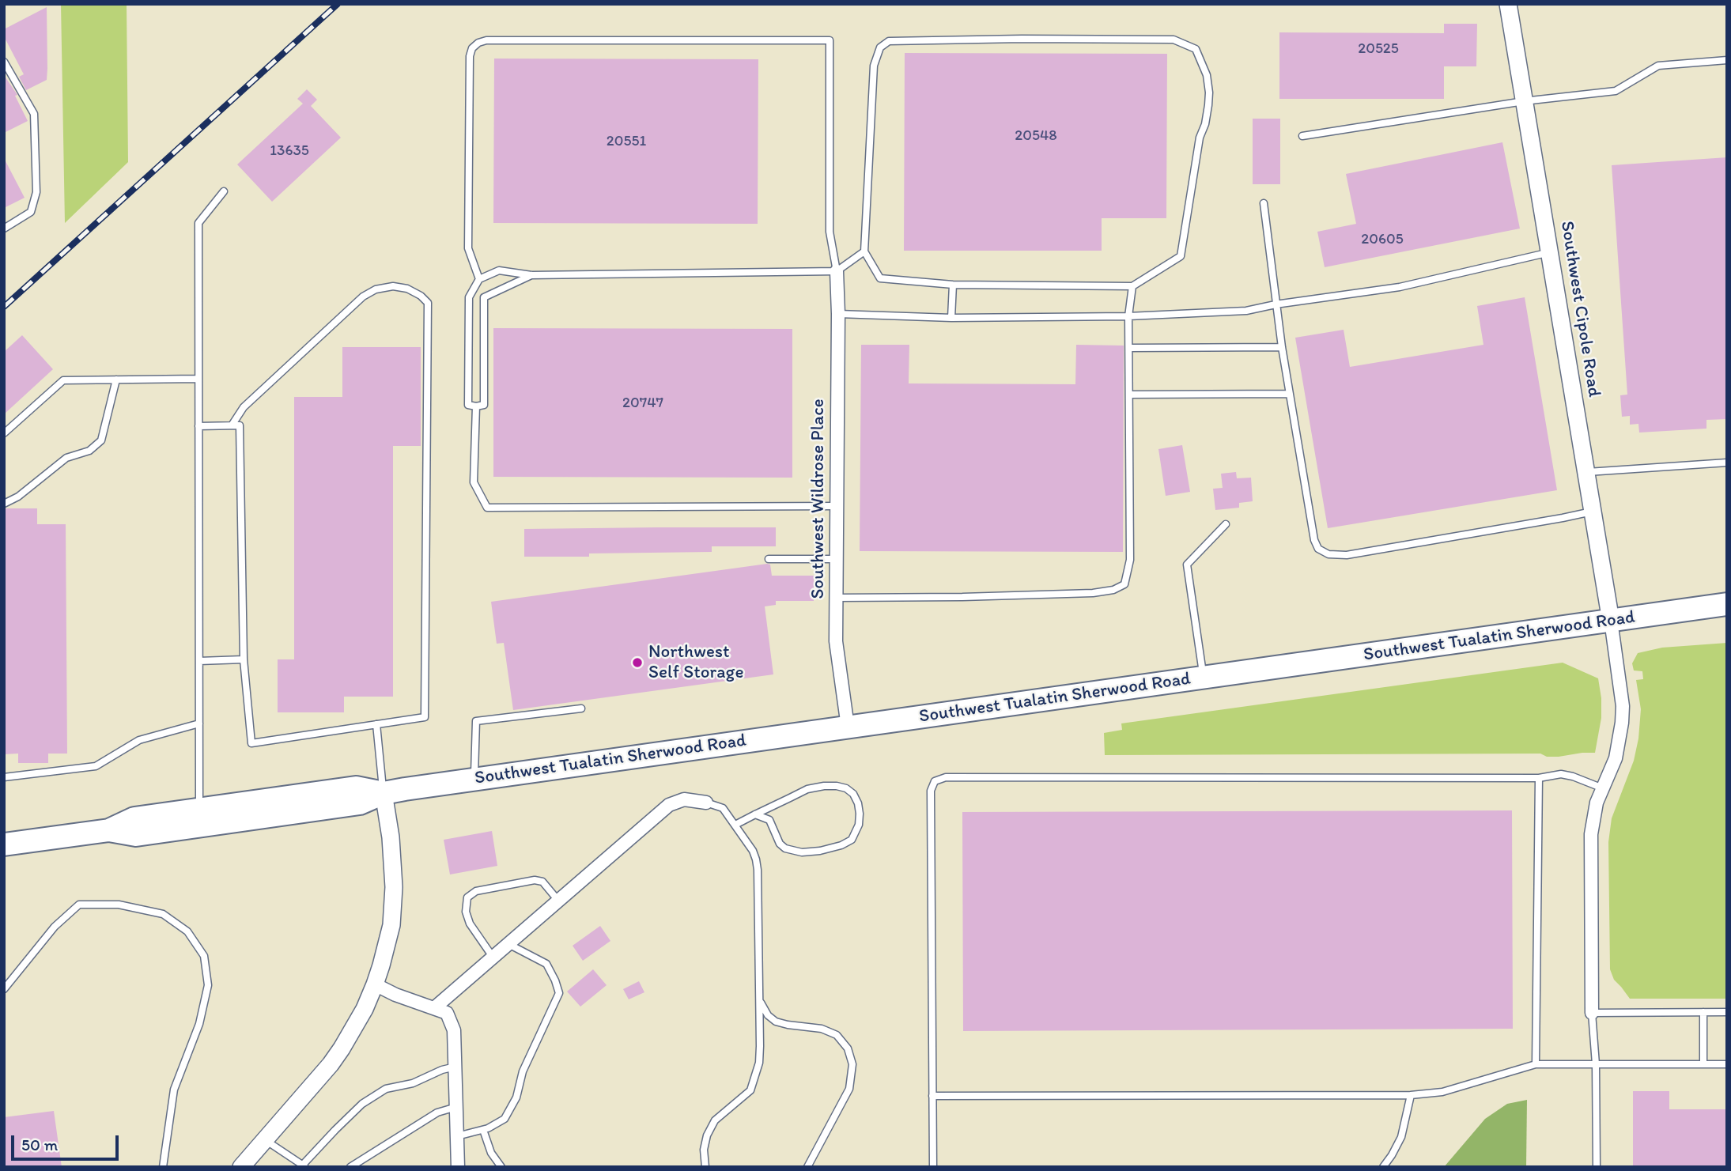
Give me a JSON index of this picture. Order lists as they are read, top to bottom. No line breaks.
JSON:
{"streets":{"highway":["Southwest Tualatin Sherwood Road"],"street":["Southwest Cipole Road","Southwest Wildrose Place"]},"crossings":[["Southwest Cipole Road","Southwest Tualatin Sherwood Road"],["Southwest Wildrose Place","Southwest Tualatin Sherwood Road"]],"places":["Northwest Self Storage"],"house_numbers":["20525","20548","20551","13635","20605","20747"],"scale_bar":"50 m"}
